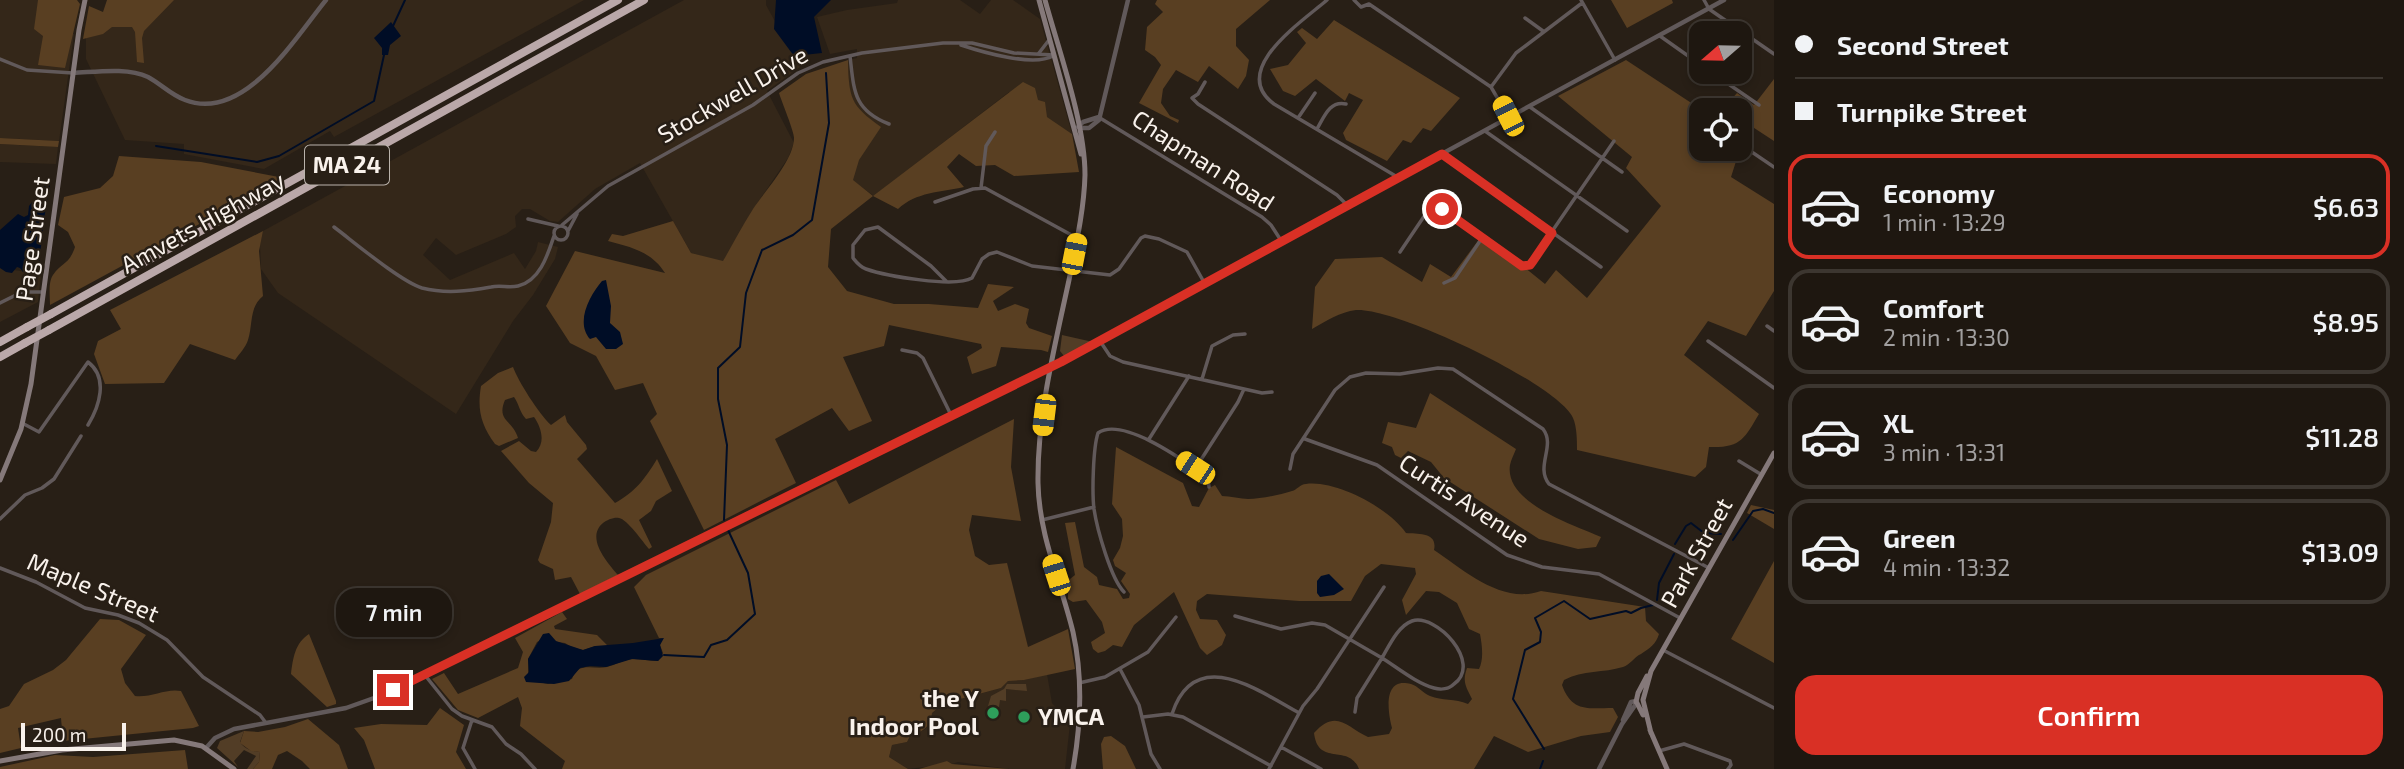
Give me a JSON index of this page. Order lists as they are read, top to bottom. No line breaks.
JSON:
{"streets":{"highway":["MA 24","Amvets Highway"],"main road":["Page Street","Park Street"],"street":["Stockwell Drive","Chapman Road","Curtis Avenue","Maple Street"]},"crossings":[["Curtis Avenue","Park Street"]],"places":["the Y Indoor Pool","YMCA"],"scale_bar":"200 m","north":"left","page":{"banner":["Second Street","Turnpike Street"],"list":[{"name":"Economy","note":"1 min · 13:29","value":"$6.63"},{"name":"Comfort","note":"2 min · 13:30","value":"$8.95"},{"name":"XL","note":"3 min · 13:31","value":"$11.28"},{"name":"Green","note":"4 min · 13:32","value":"$13.09"}],"bubble":"7 min","buttons":"Confirm","scale":"200 m"}}
